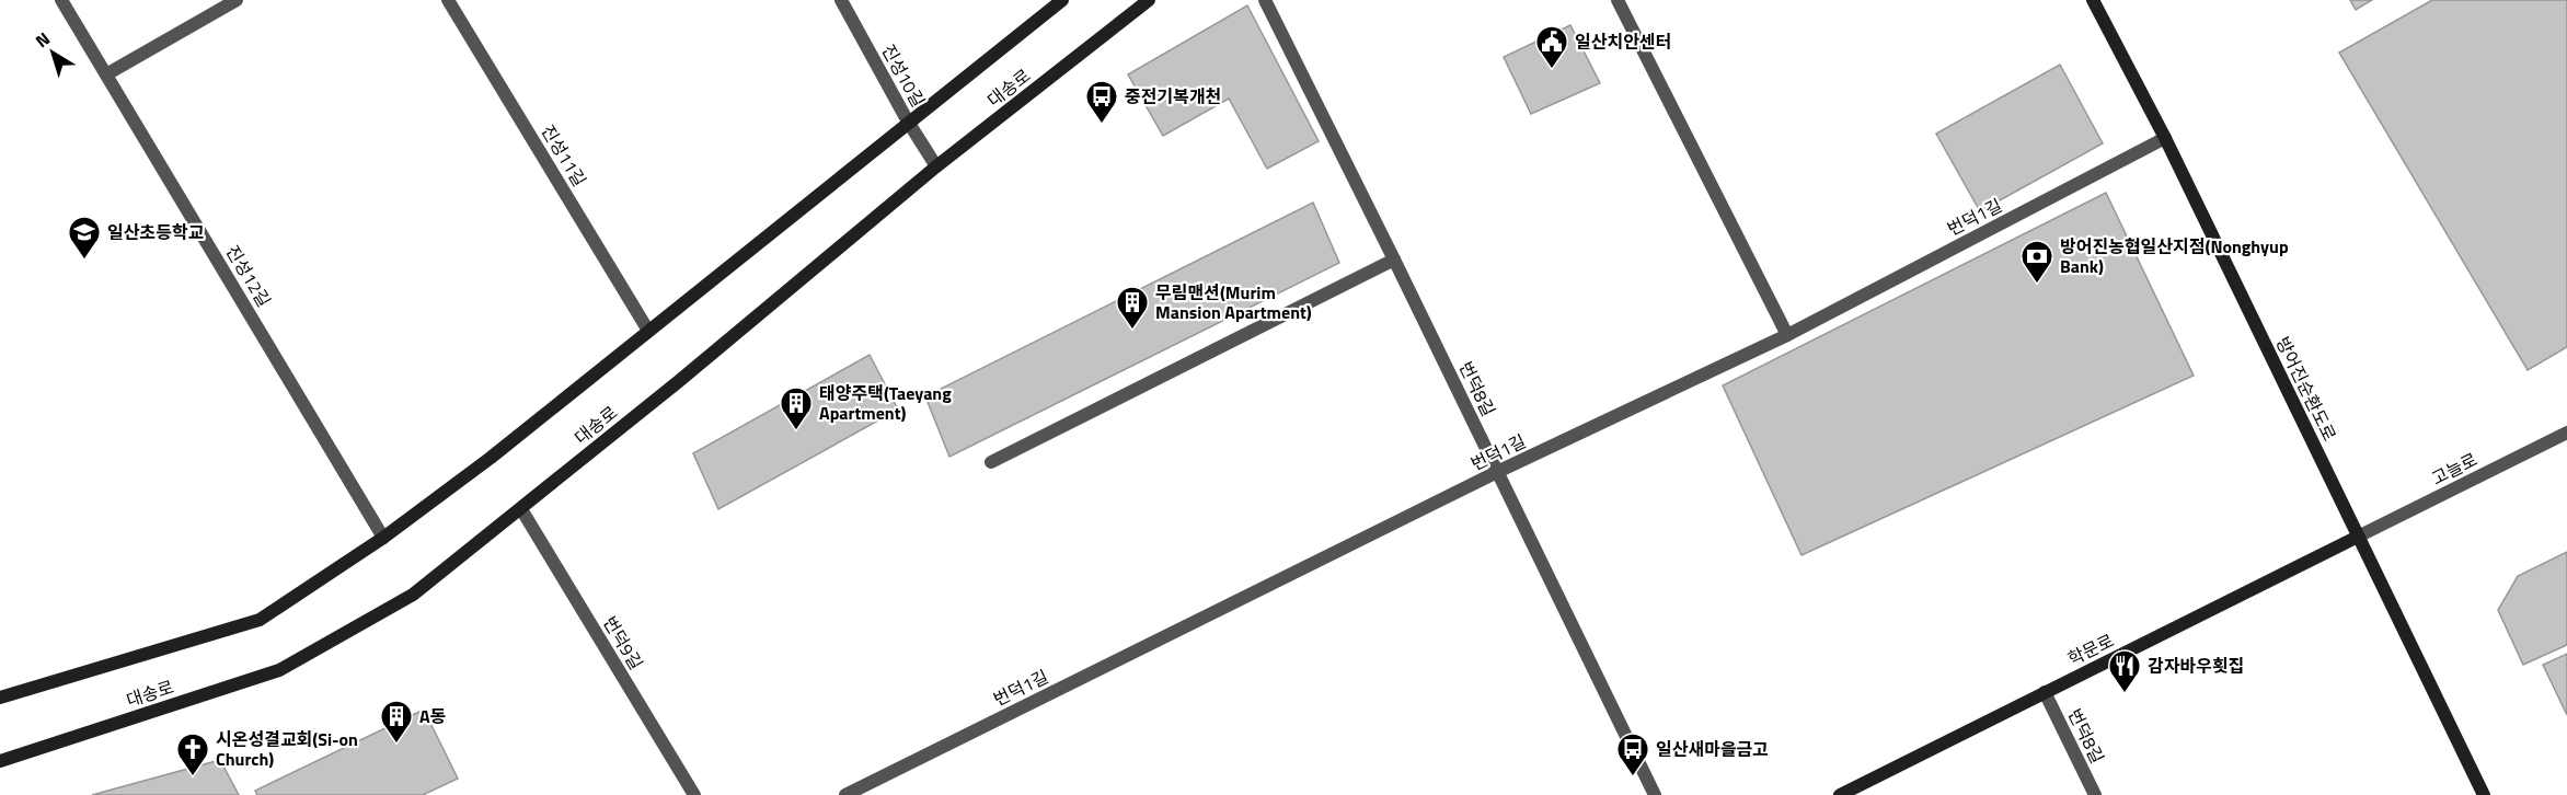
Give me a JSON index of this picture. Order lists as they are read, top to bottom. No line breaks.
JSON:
{"streets":{"main road":["대송로","방어진순환도로","학문로"],"street":["진성10길","진성11길","번덕1길","진성12길","번덕8길","고늘로","번덕9길"]},"crossings":[["진성10길","대송로"],["대송로","진성11길"],["대송로","진성12길"],["대송로","번덕9길"],["번덕1길","번덕8길"],["번덕1길","방어진순환도로"],["번덕8길","학문로"],["방어진순환도로","고늘로"],["방어진순환도로","학문로"],["고늘로","학문로"]],"places":{"public building":["일산치안센터"],"bus stop":["중전기복개천","일산새마을금고"],"school or university":["일산초등학교"],"bank":["방어진농협일산지점(Nonghyup Bank)"],"building":["무림맨션(Murim Mansion Apartment)","태양주택(Taeyang Apartment)","A동"],"restaurant":["감자바우횟집"],"church":["시온성결교회(Si-on Church)"]},"north":"top left"}
